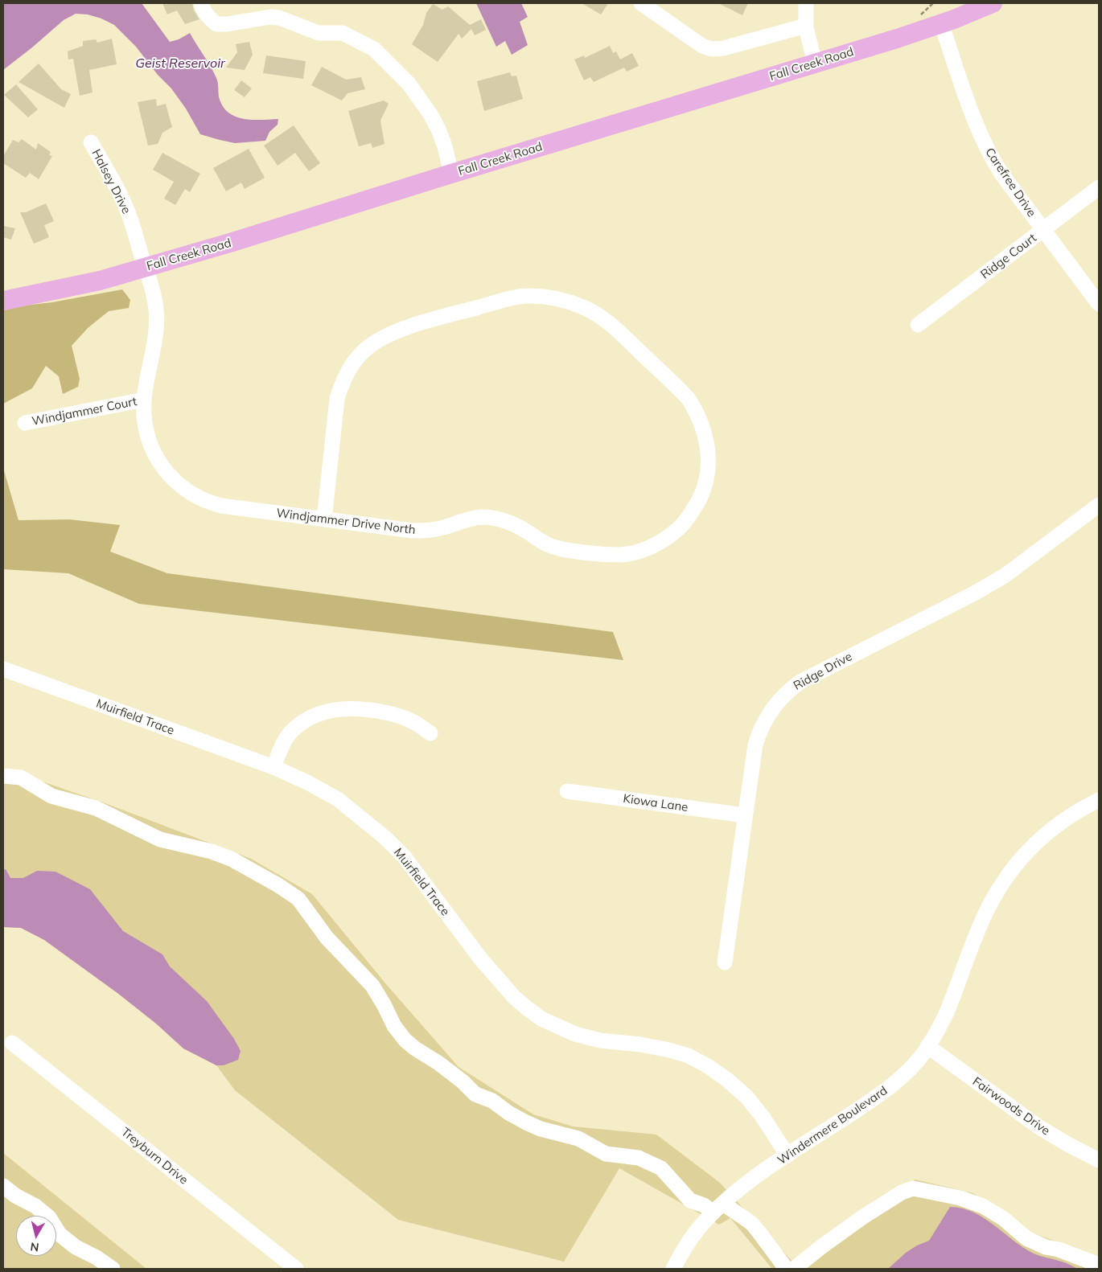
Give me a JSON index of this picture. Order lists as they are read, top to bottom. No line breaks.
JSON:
{"streets":{"main road":["Fall Creek Road"],"street":["Halsey Drive","Carefree Drive","Ridge Court","Windjammer Court","Windjammer Drive North","Ridge Drive","Muirfield Trace","Kiowa Lane","Fairwoods Drive","Windermere Boulevard","Treyburn Drive"]},"crossings":[["Fall Creek Road","Halsey Drive"],["Fall Creek Road","Carefree Drive"],["Fall Creek Road","Windjammer Drive North"],["Halsey Drive","Windjammer Drive North"],["Carefree Drive","Ridge Court"],["Windjammer Court","Windjammer Drive North"],["Ridge Drive","Kiowa Lane"],["Muirfield Trace","Windermere Boulevard"],["Fairwoods Drive","Windermere Boulevard"]],"water":["Geist Reservoir"],"north":"bottom"}
